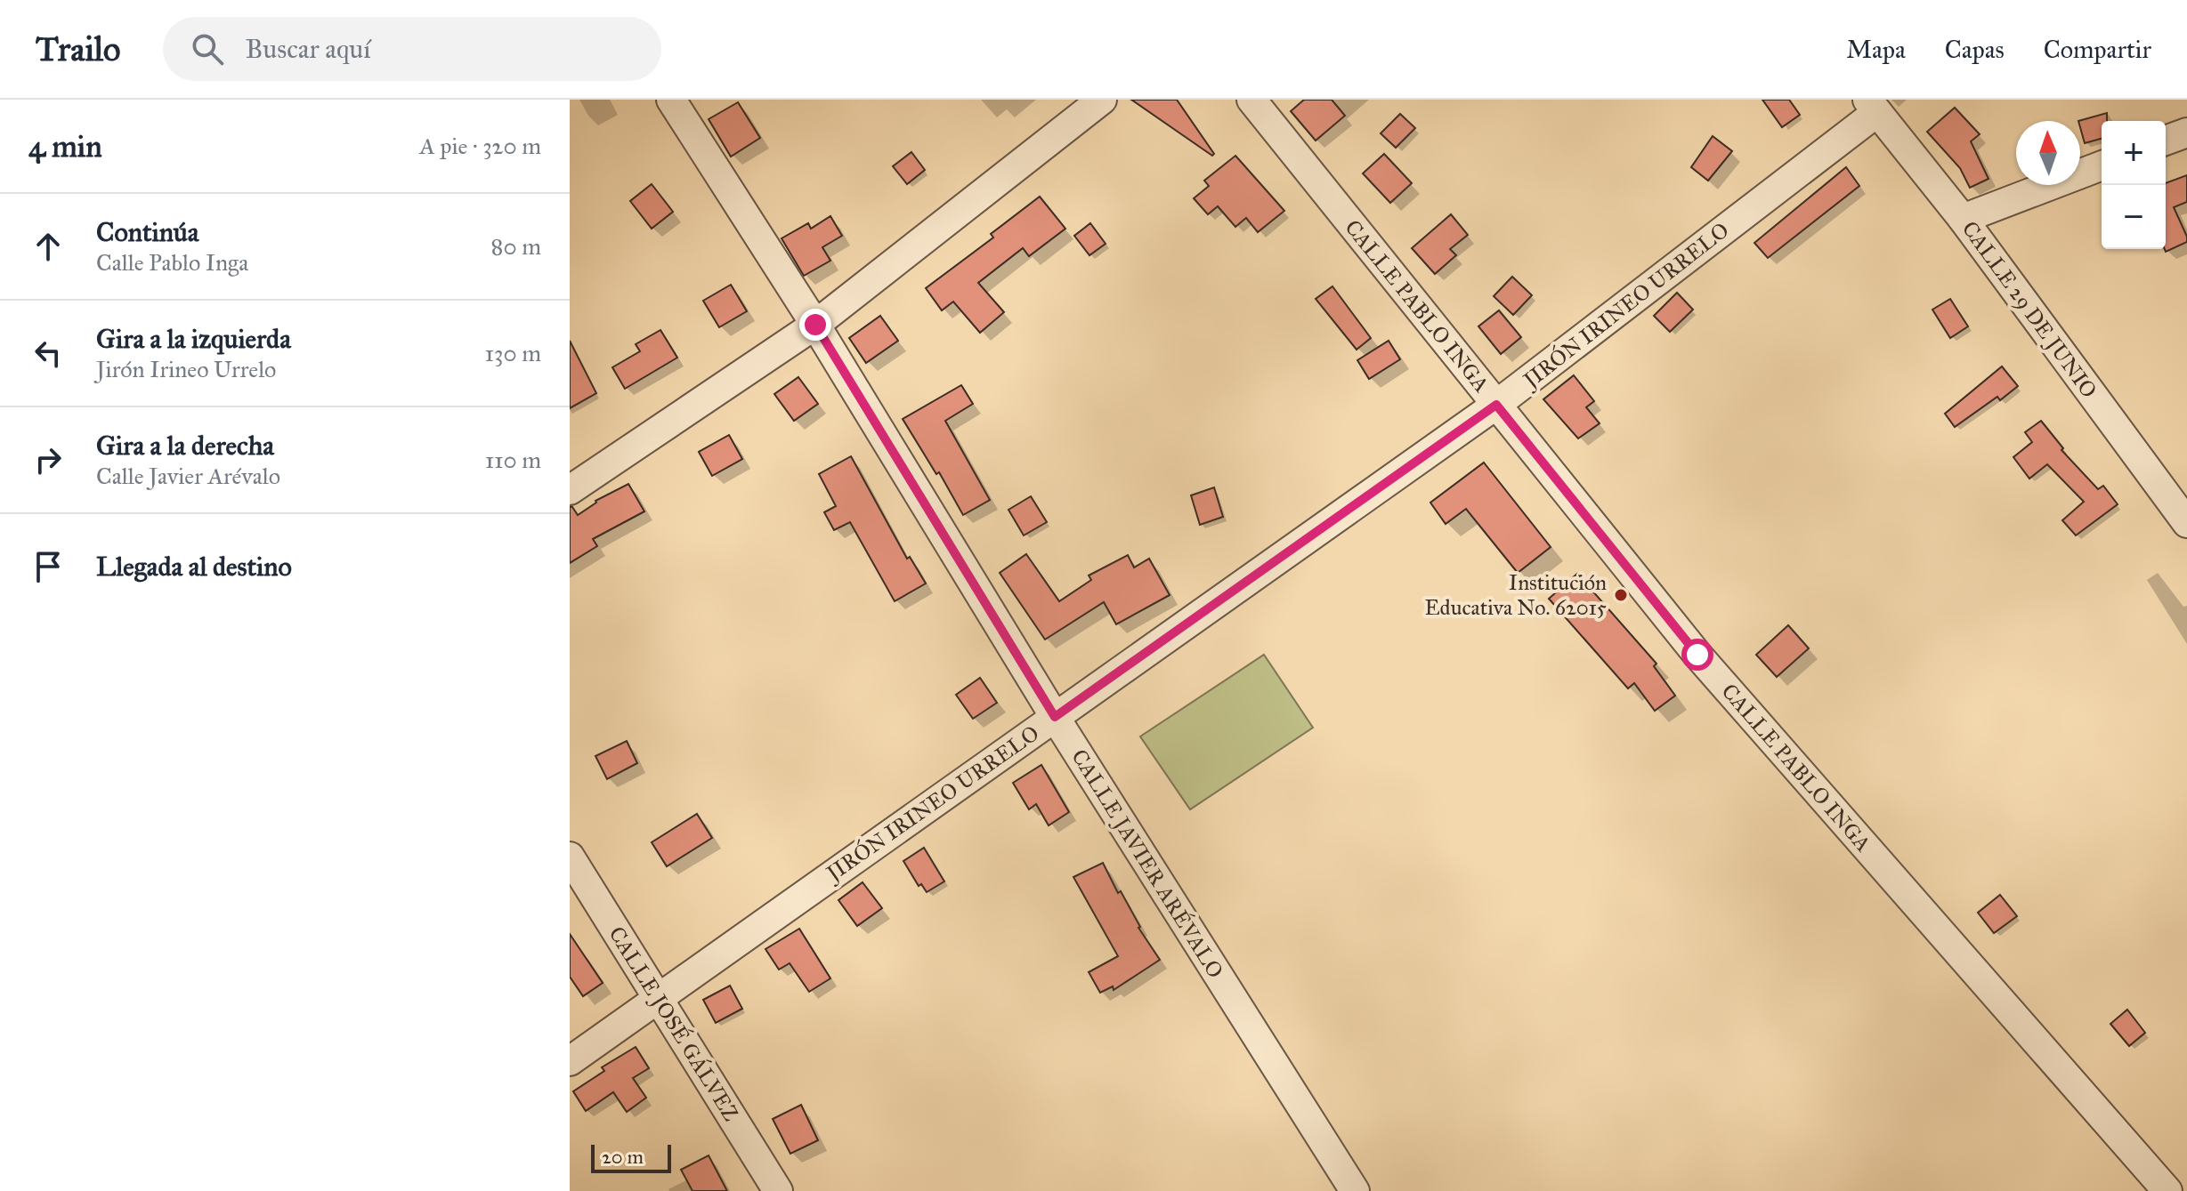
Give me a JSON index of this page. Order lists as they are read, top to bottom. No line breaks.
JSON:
{"streets":{"street":["JIRÓN IRINEO URRELO","CALLE PABLO INGA","CALLE 29 DE JUNIO","CALLE JAVIER ARÉVALO","CALLE JOSÉ GÁLVEZ"]},"crossings":[["JIRÓN IRINEO URRELO","CALLE PABLO INGA"],["JIRÓN IRINEO URRELO","CALLE 29 DE JUNIO"],["JIRÓN IRINEO URRELO","CALLE JAVIER ARÉVALO"],["JIRÓN IRINEO URRELO","CALLE JOSÉ GÁLVEZ"]],"places":["Institución Educativa No. 62015"],"scale_bar":"20 m","north":"top","page":{"header":"Trailo","search":"Buscar aquí","nav":["Mapa","Capas","Compartir"],"heading":["4 min","A pie · 320 m"],"map_buttons":["+","−"],"list":[["Continúa","Calle Pablo Inga","80 m"],["Gira a la izquierda","Jirón Irineo Urrelo","130 m"],["Gira a la derecha","Calle Javier Arévalo","110 m"],"Llegada al destino"],"scale":"20 m"}}
